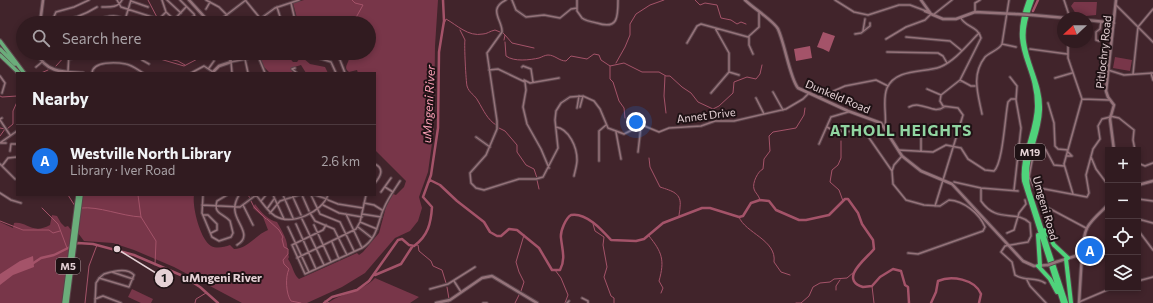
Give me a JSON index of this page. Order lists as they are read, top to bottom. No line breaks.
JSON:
{"streets":{"highway":["M19","Umgeni Road"],"main road":["M5"],"street":["Pitlochry Road","Dunkeld Road","Annet Drive"]},"crossings":[["Dunkeld Road","Annet Drive"]],"districts":["ATHOLL HEIGHTS"],"water":["uMngeni River"],"places":["uMngeni River"],"north":"left","page":{"search":"Search here","heading":"Nearby","list":[{"mark":"A","name":"Westville North Library","note":"Library · Iver Road","value":"2.6 km"}],"map_buttons":["+","−"],"pins":"A"}}
